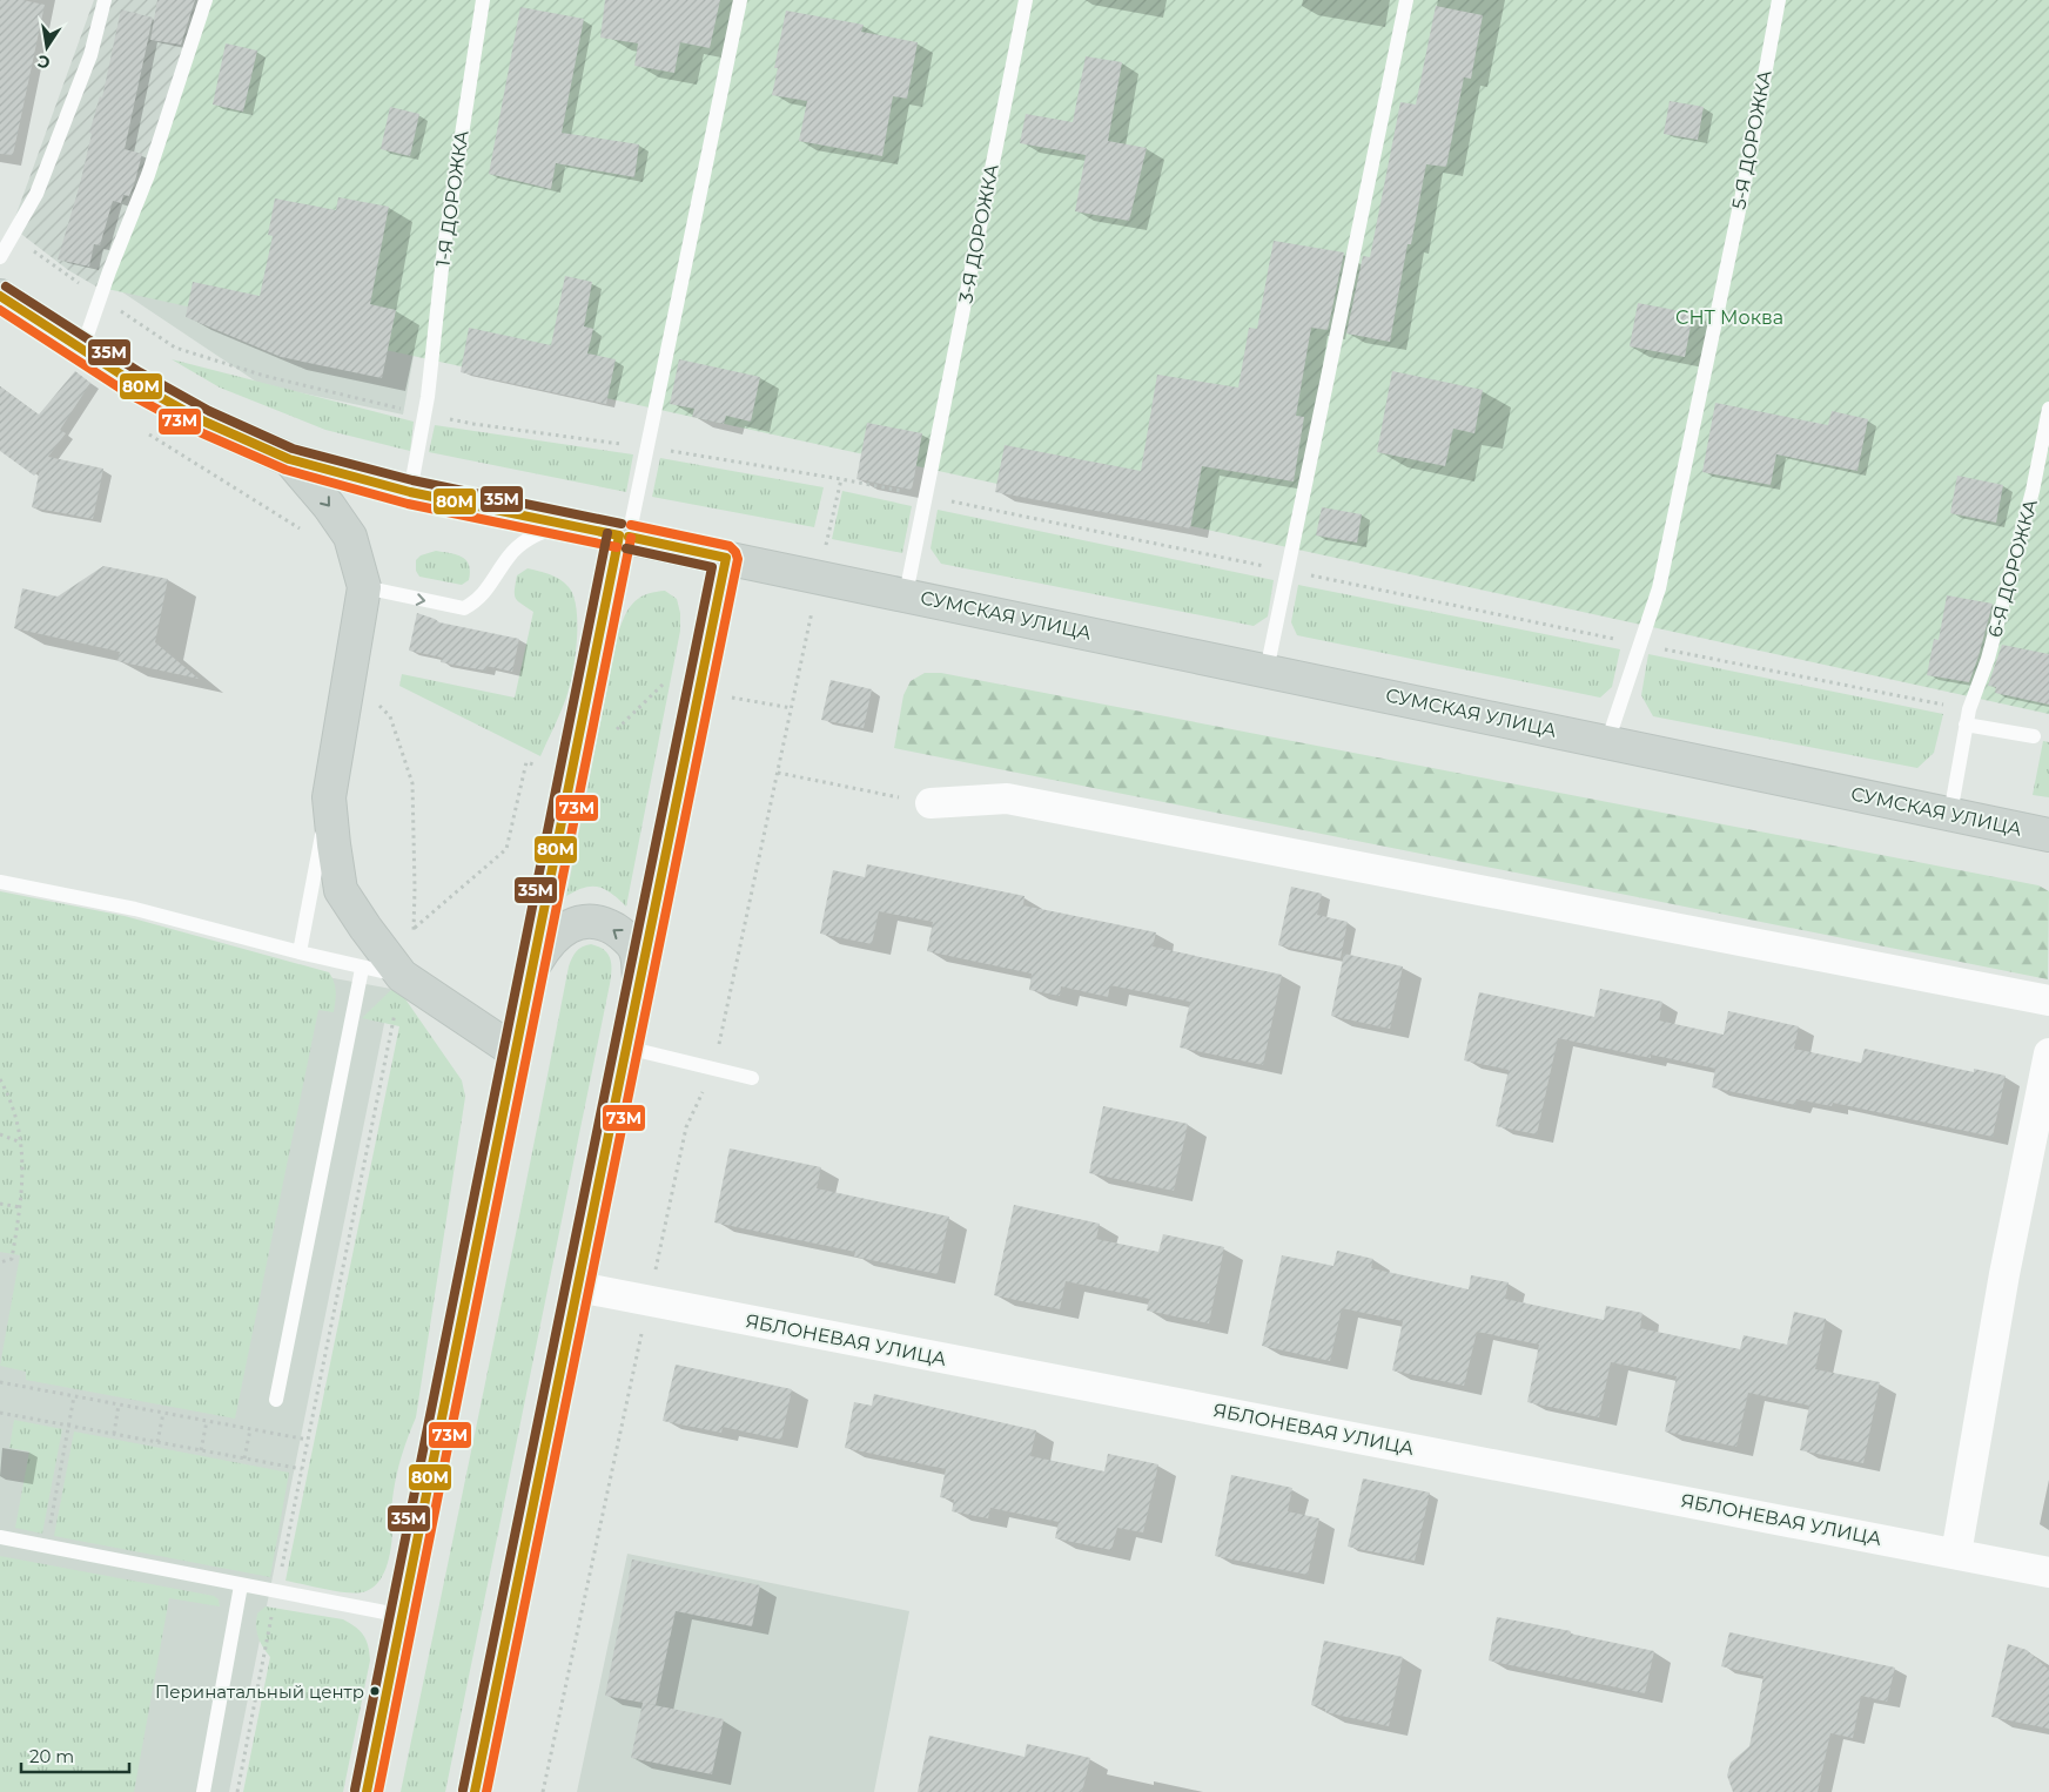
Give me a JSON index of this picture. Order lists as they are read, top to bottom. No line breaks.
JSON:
{"streets":{"main road":["СУМСКАЯ УЛИЦА"],"street":["ЯБЛОНЕВАЯ УЛИЦА"],"lane":["5-Я ДОРОЖКА","1-Я ДОРОЖКА","3-Я ДОРОЖКА","6-Я ДОРОЖКА"]},"crossings":[["5-Я ДОРОЖКА","СУМСКАЯ УЛИЦА"],["1-Я ДОРОЖКА","СУМСКАЯ УЛИЦА"],["3-Я ДОРОЖКА","СУМСКАЯ УЛИЦА"],["6-Я ДОРОЖКА","СУМСКАЯ УЛИЦА"]],"parks":["СНТ Моква"],"places":["Перинатальный центр"],"lines":["transit line 35М","transit line 80М","transit line 73М"],"scale_bar":"20 m","north":"bottom"}
